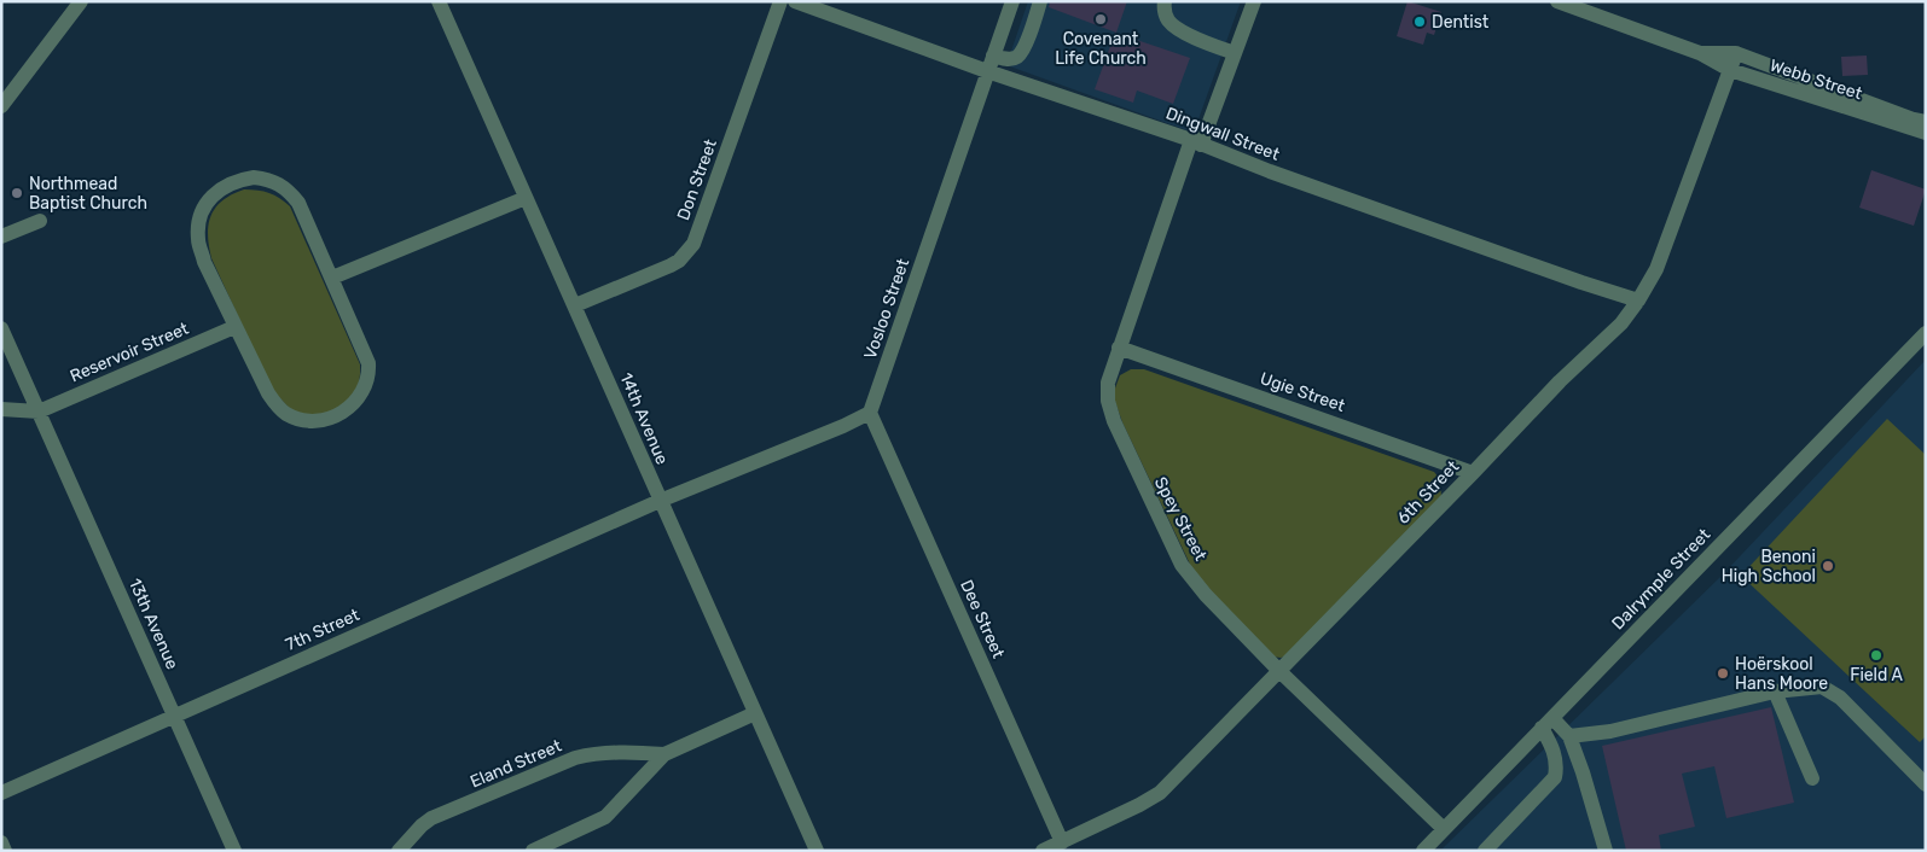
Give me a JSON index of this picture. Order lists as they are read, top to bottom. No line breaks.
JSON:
{"streets":{"street":["Webb Street","Dingwall Street","Don Street","Vosloo Street","Reservoir Street","Ugie Street","14th Avenue","6th Street","Spey Street","Dalrymple Street","Dee Street","13th Avenue","7th Street","Eland Street"]},"crossings":[["Webb Street","6th Street"],["Dingwall Street","Vosloo Street"],["Dingwall Street","6th Street"],["Dingwall Street","Spey Street"],["Don Street","14th Avenue"],["Vosloo Street","Dee Street"],["Reservoir Street","13th Avenue"],["Ugie Street","6th Street"],["Ugie Street","Spey Street"],["14th Avenue","7th Street"],["14th Avenue","Eland Street"],["6th Street","Spey Street"],["6th Street","Dee Street"],["Spey Street","Dalrymple Street"],["13th Avenue","7th Street"]],"places":["Covenant Life Church","Dentist","Northmead Baptist Church","Benoni High School","Field A","Hoërskool Hans Moore"]}
